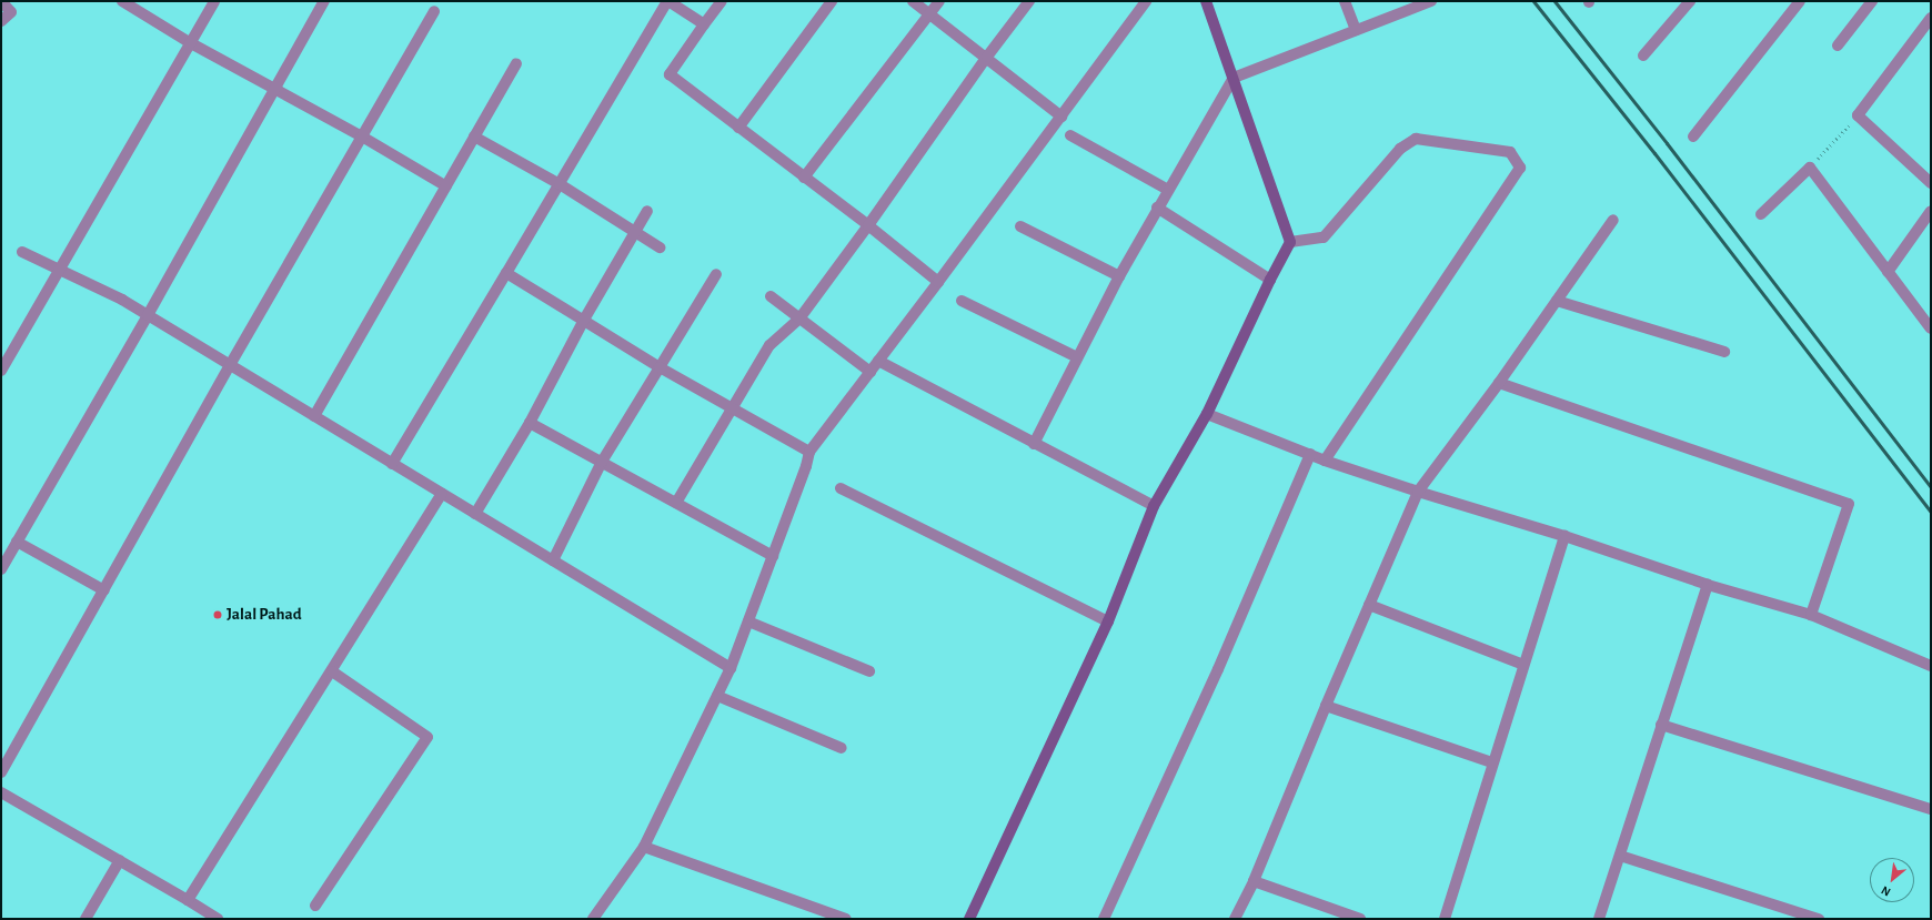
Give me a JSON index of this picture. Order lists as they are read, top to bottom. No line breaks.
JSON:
{"places":["Jalal Pahad"],"north":"bottom left"}
